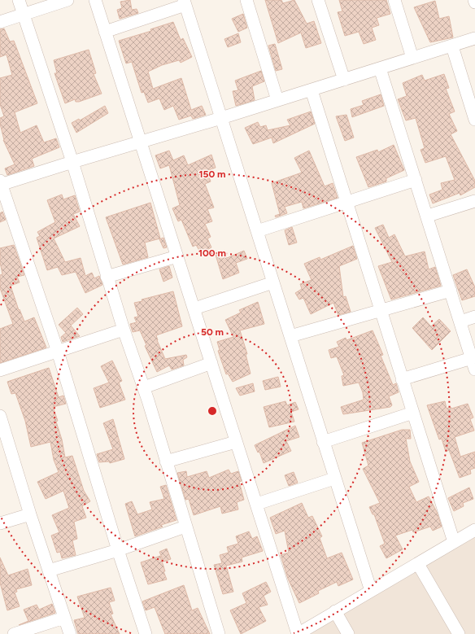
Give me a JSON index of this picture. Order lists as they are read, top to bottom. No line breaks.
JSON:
{"rings":["150 m","100 m","50 m"]}
